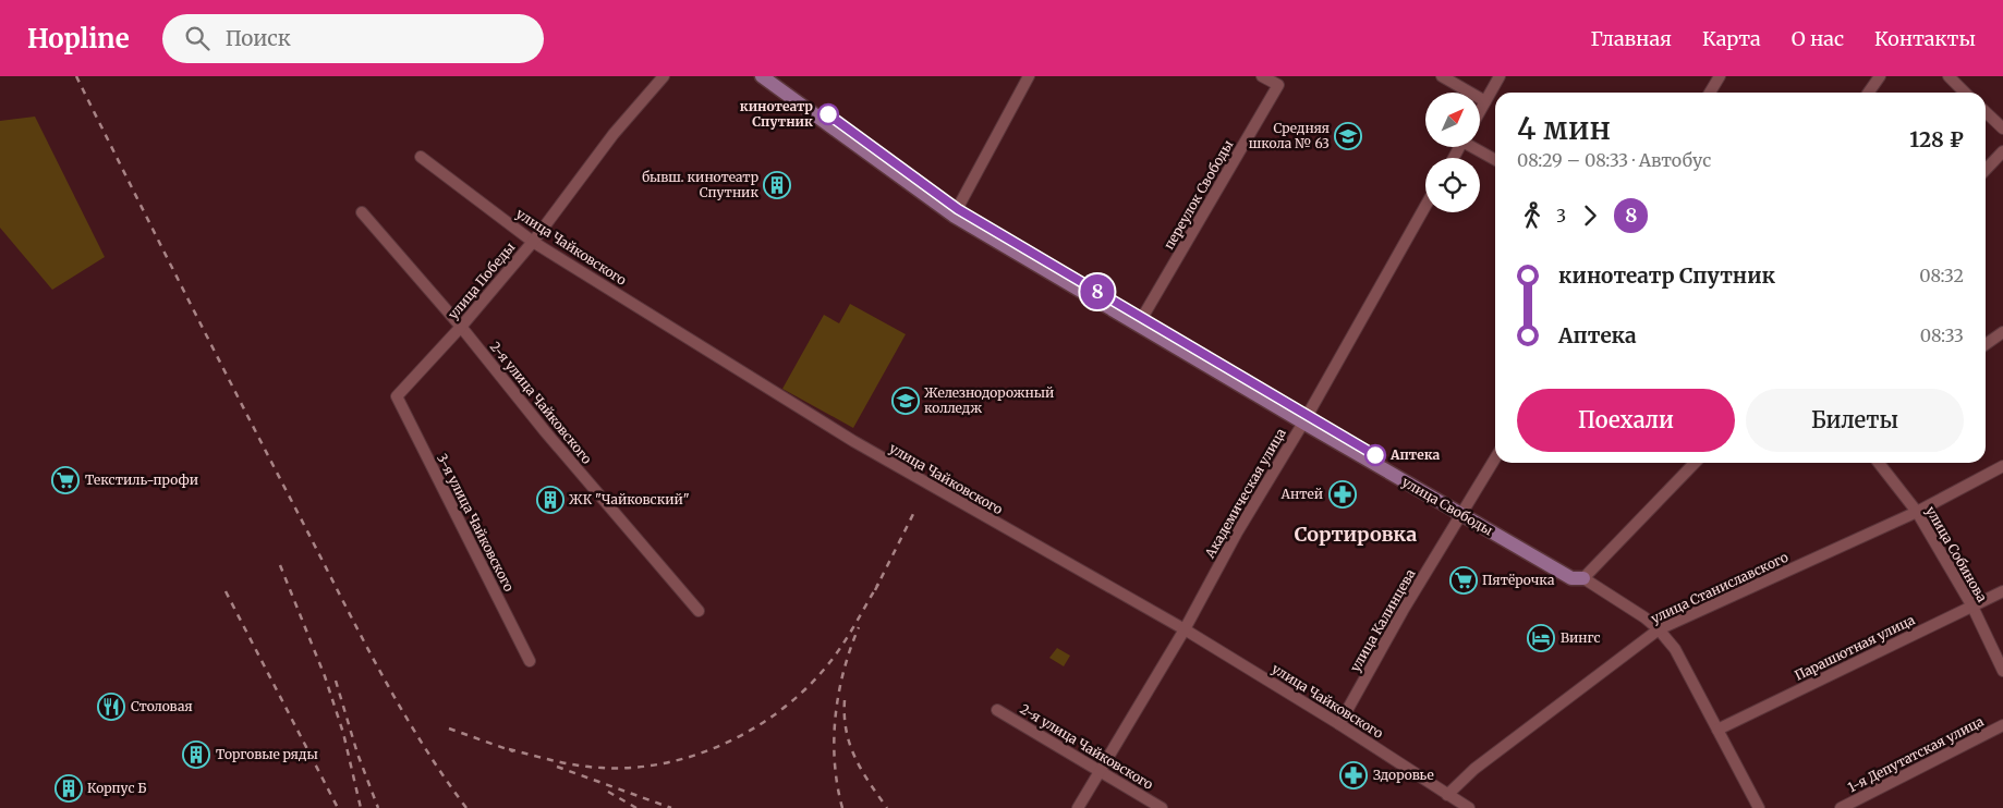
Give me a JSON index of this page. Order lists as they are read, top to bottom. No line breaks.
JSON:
{"streets":{"main road":["улица Свободы"],"street":["переулок Свободы","улица Чайковского","улица Победы","2-я улица Чайковского","Академическая улица","3-я улица Чайковского","улица Собинова","улица Станиславского","улица Калинцева","Парашютная улица","1-я Депутатская улица"]},"crossings":[["переулок Свободы","улица Свободы"],["улица Чайковского","улица Победы"],["улица Чайковского","Академическая улица"],["улица Чайковского","улица Станиславского"],["улица Чайковского","улица Калинцева"],["улица Победы","2-я улица Чайковского"],["улица Победы","3-я улица Чайковского"],["2-я улица Чайковского","Академическая улица"],["Академическая улица","улица Свободы"],["улица Свободы","улица Станиславского"],["улица Свободы","улица Калинцева"],["улица Свободы","Парашютная улица"],["улица Собинова","улица Станиславского"],["улица Собинова","Парашютная улица"]],"districts":["Сортировка"],"places":{"other":["кинотеатр Спутник","Аптека"],"school or university":["Средняя школа № 63","Железнодорожный колледж"],"building":["бывш. кинотеатр Спутник","ЖК \"Чайковский\"","Торговые ряды","Корпус Б"],"supermarket":["Текстиль-профи","Пятёрочка"],"pharmacy":["Антей","Здоровье"],"hotel":["Вингс"],"restaurant":["Столовая"]},"lines":["bus line 8"],"north":"top right","page":{"header":"Hopline","search":"Поиск","nav":["Главная","Карта","О нас","Контакты"],"on_map":"8","heading":["4 мин","08:29 – 08:33 · Автобус","128 ₽"],"legs":["3","8"],"list":[{"name":"кинотеатр Спутник","value":"08:32"},{"name":"Аптека","value":"08:33"}],"buttons":["Поехали","Билеты"]}}
